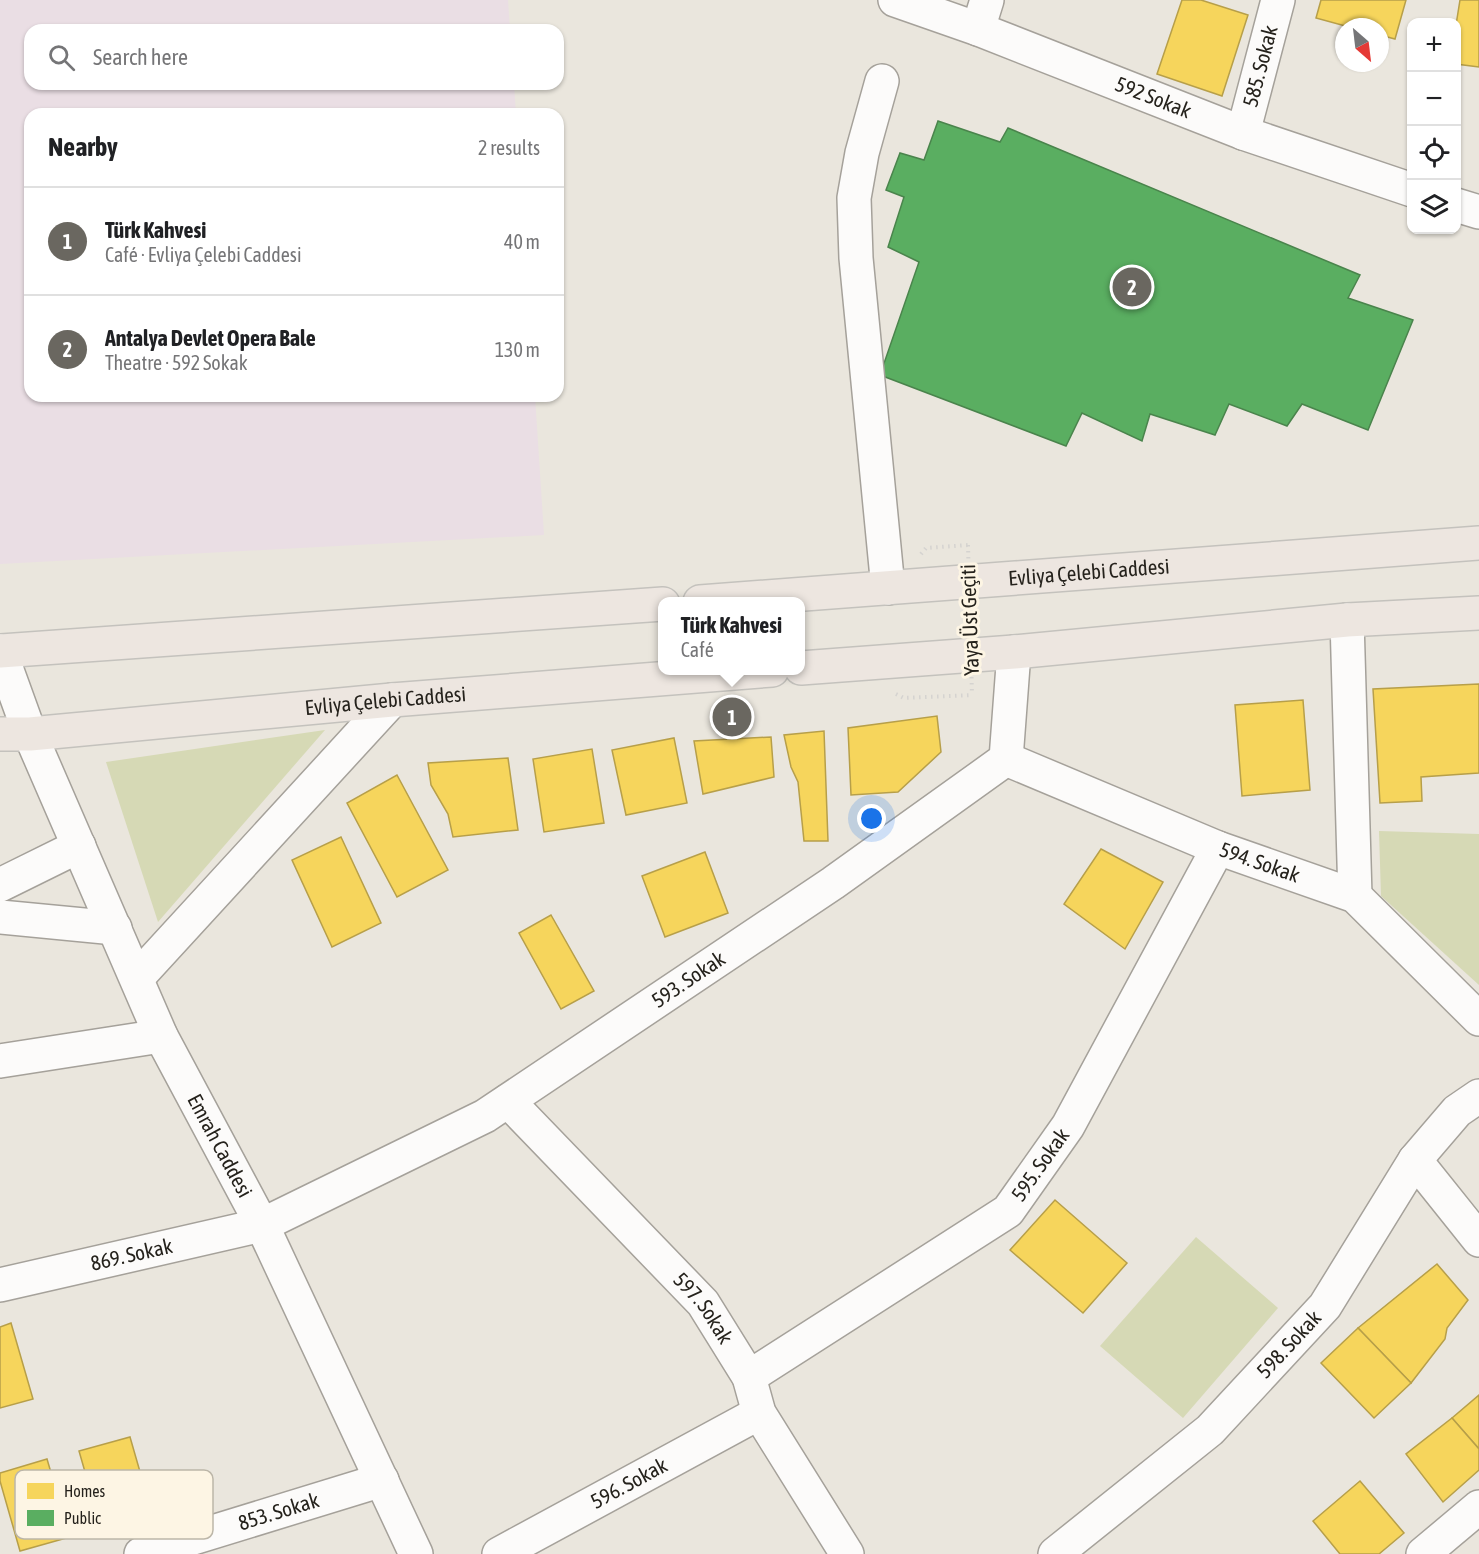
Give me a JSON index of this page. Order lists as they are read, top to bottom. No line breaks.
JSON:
{"streets":{"main road":["Evliya Çelebi Caddesi"],"street":["585. Sokak","592 Sokak","594. Sokak","593. Sokak","Emrah Caddesi","595. Sokak","869. Sokak","597. Sokak","598. Sokak","596. Sokak","853. Sokak"],"path":["Yaya Üst Geçiti"]},"crossings":[["585. Sokak","592 Sokak"],["Evliya Çelebi Caddesi","Emrah Caddesi"],["594. Sokak","593. Sokak"],["594. Sokak","595. Sokak"],["593. Sokak","Emrah Caddesi"],["593. Sokak","869. Sokak"],["593. Sokak","597. Sokak"],["Emrah Caddesi","869. Sokak"],["Emrah Caddesi","853. Sokak"],["595. Sokak","597. Sokak"],["597. Sokak","596. Sokak"]],"legend":["Homes","Public"],"north":"bottom right","page":{"map_buttons":["+","−"],"search":"Search here","heading":["Nearby","2 results"],"list":[{"mark":"1","name":"Türk Kahvesi","note":"Café · Evliya Çelebi Caddesi","value":"40 m"},{"mark":"2","name":"Antalya Devlet Opera Bale","note":"Theatre · 592 Sokak","value":"130 m"}],"pins":["2","1"],"popup":["Türk Kahvesi","Café"]}}
